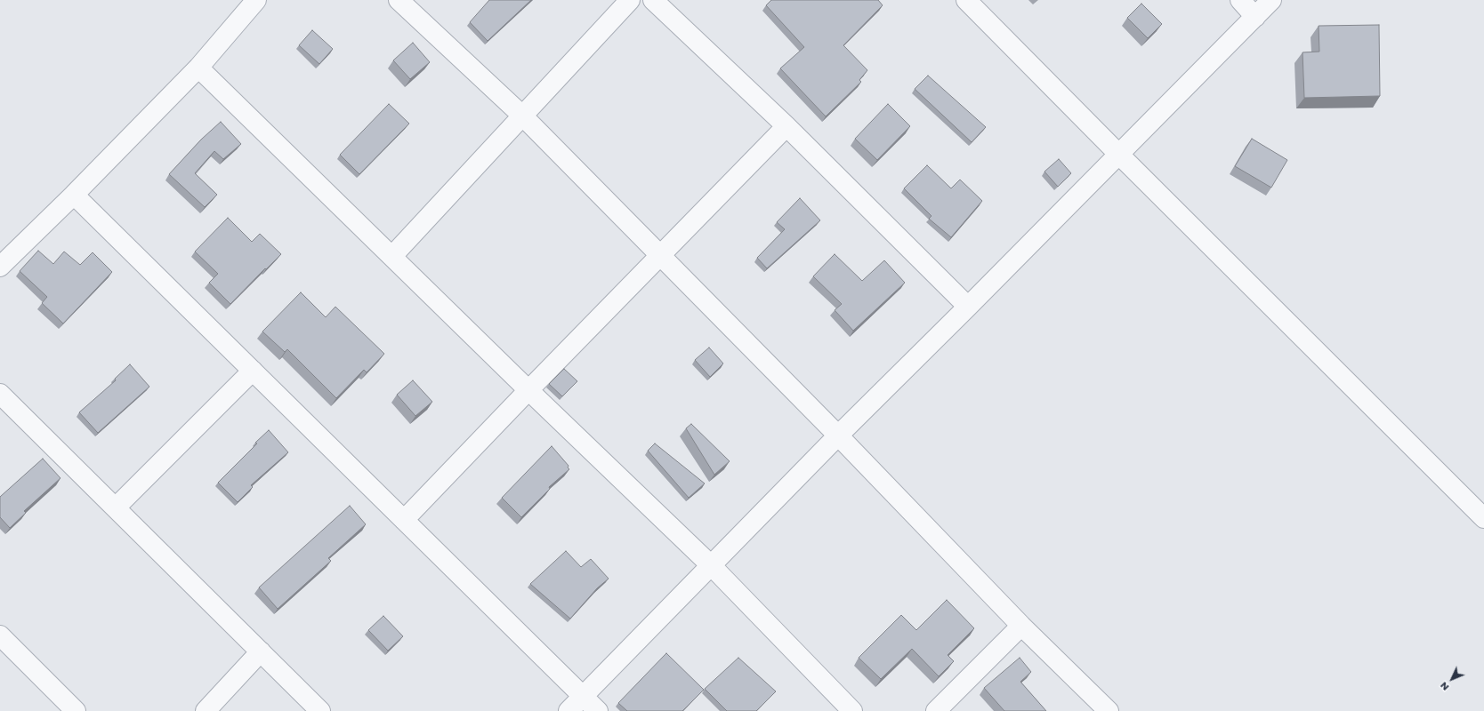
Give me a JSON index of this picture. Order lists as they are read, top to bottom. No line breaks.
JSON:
{"north":"bottom left"}
